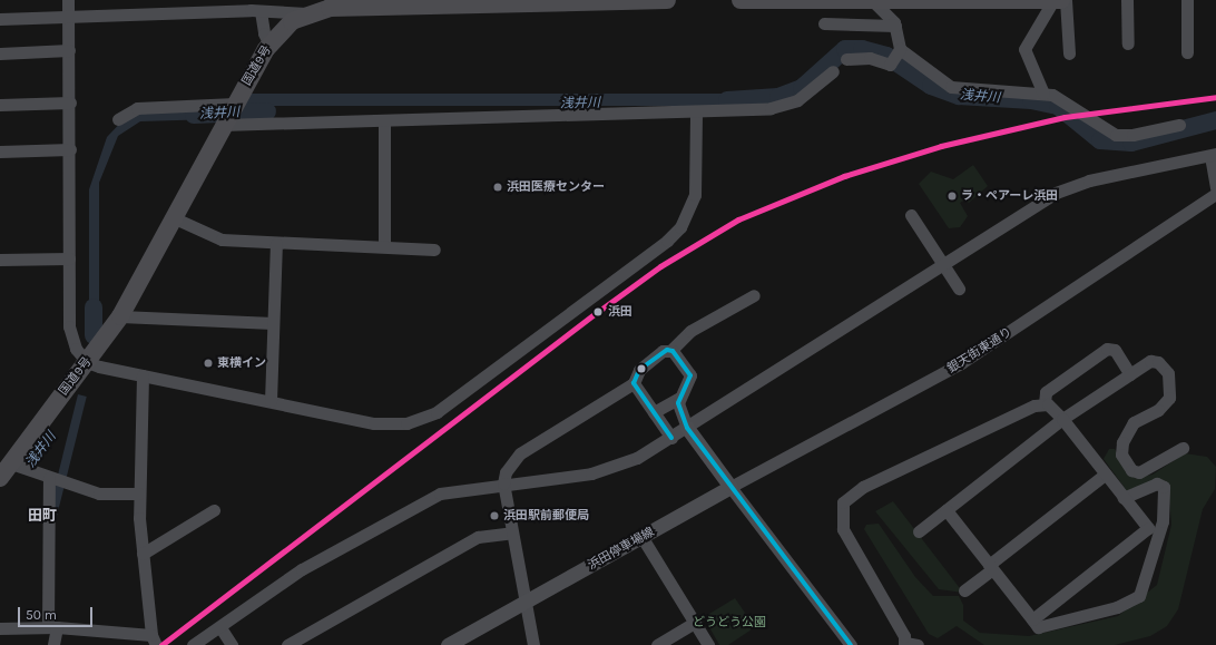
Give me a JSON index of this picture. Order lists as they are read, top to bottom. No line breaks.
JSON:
{"streets":{"highway":["国道9号"],"main road":["浜田停車場線"],"street":["銀天街東通り"]},"crossings":[["銀天街東通り","浜田停車場線"]],"districts":["田町"],"water":["浅井川"],"parks":["どうどう公園"],"places":["浜田医療センター","ラ・ペアーレ浜田","浜田","東横イン","浜田駅前郵便局"],"scale_bar":"50 m"}
